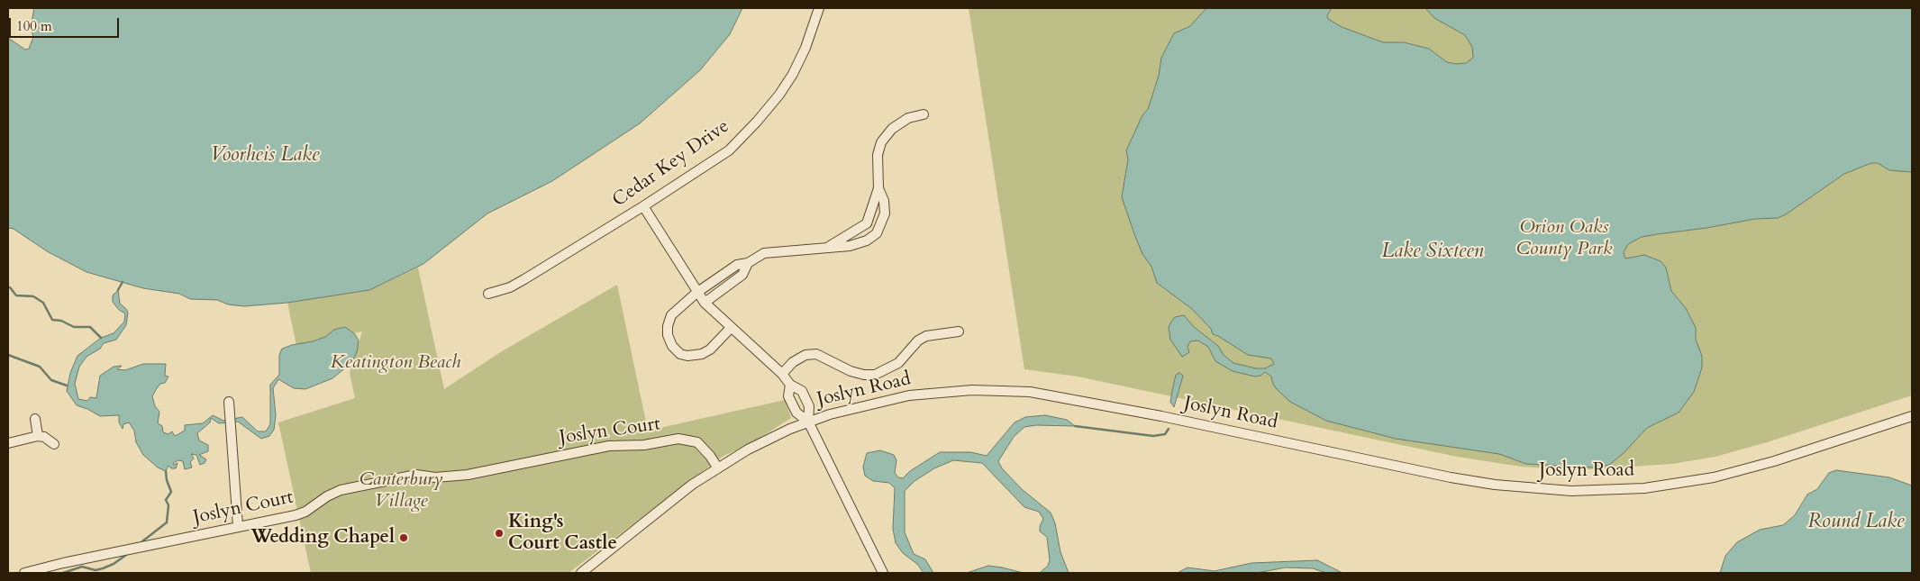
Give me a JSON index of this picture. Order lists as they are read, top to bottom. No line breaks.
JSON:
{"streets":{"street":["Cedar Key Drive","Joslyn Road","Joslyn Court"]},"crossings":[["Joslyn Road","Joslyn Court"]],"water":["Voorheis Lake","Lake Sixteen","Round Lake"],"parks":["Orion Oaks County Park","Keatington Beach","Canterbury Village"],"places":["King's Court Castle","Wedding Chapel"],"scale_bar":"100 m"}
